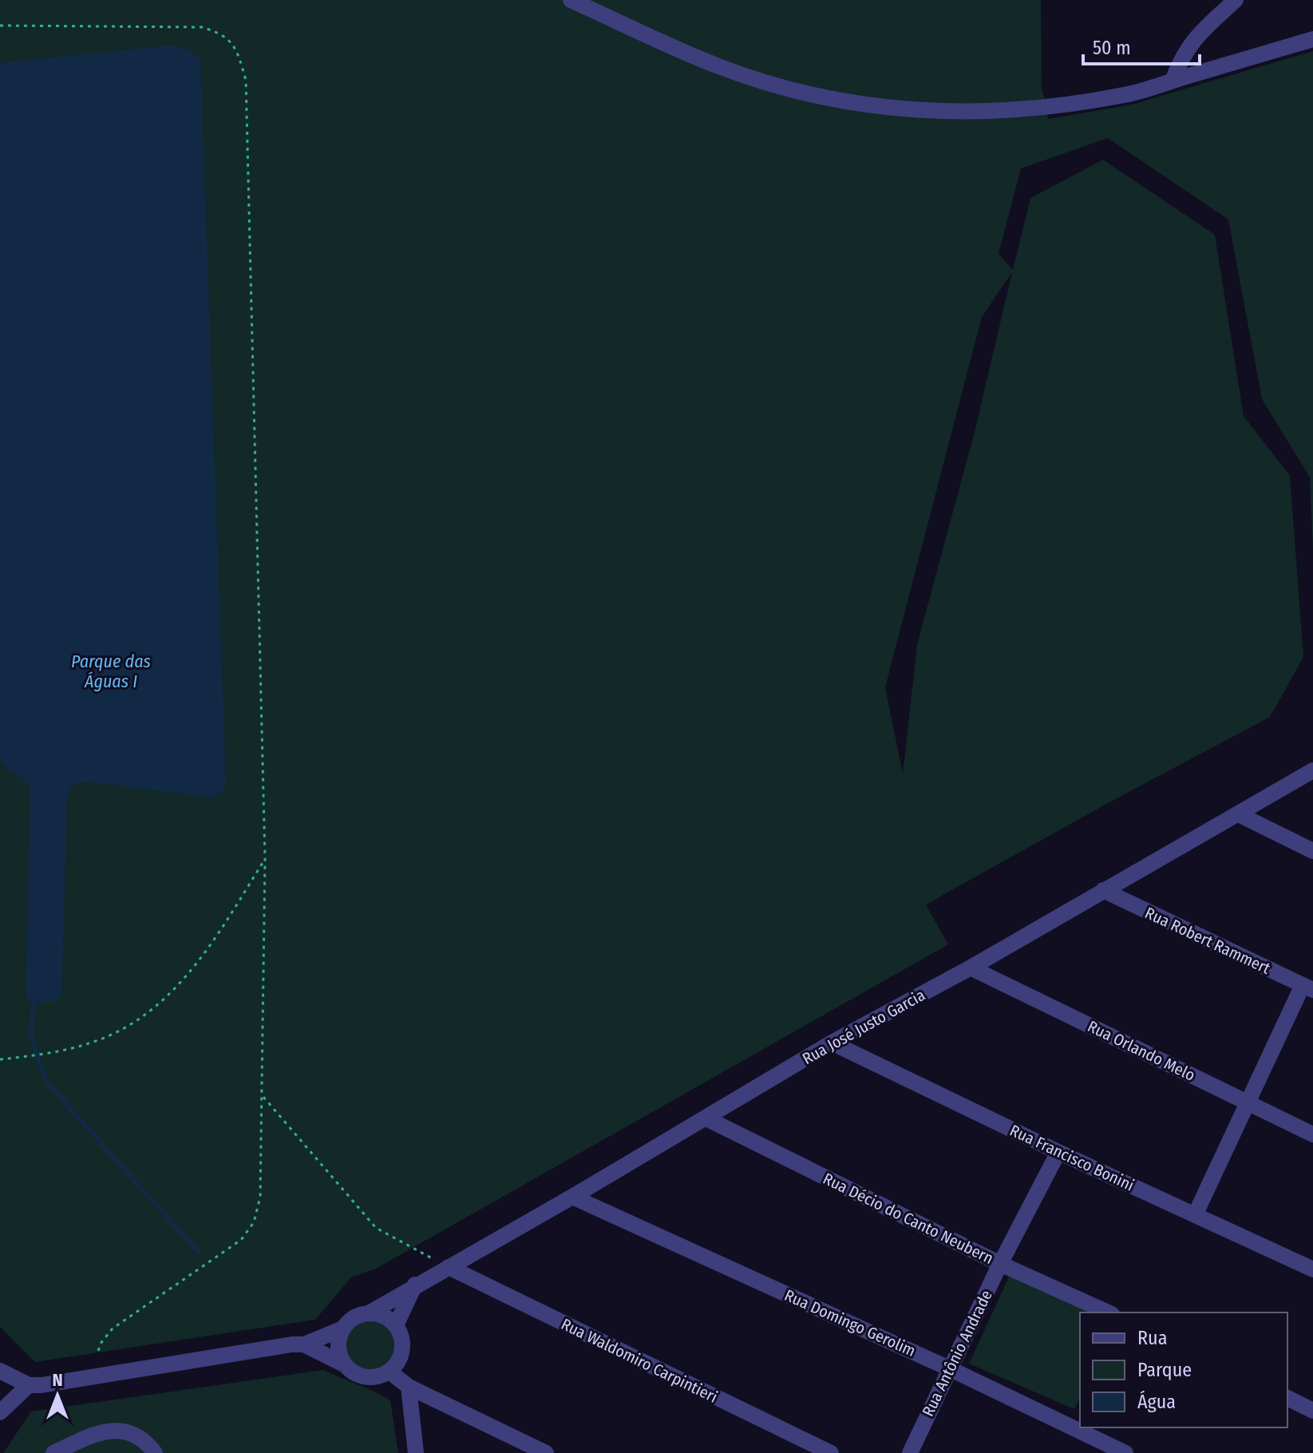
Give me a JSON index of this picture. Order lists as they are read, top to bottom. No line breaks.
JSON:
{"streets":{"street":["Rua Robert Rammert","Rua José Justo Garcia","Rua Orlando Melo","Rua Francisco Bonini","Rua Décio do Canto Neubern","Rua Domingo Gerolim","Rua Antônio Andrade","Rua Waldomiro Carpintieri"]},"crossings":[["Rua Robert Rammert","Rua José Justo Garcia"],["Rua José Justo Garcia","Rua Orlando Melo"],["Rua José Justo Garcia","Rua Francisco Bonini"],["Rua José Justo Garcia","Rua Décio do Canto Neubern"],["Rua José Justo Garcia","Rua Domingo Gerolim"],["Rua José Justo Garcia","Rua Waldomiro Carpintieri"],["Rua Francisco Bonini","Rua Antônio Andrade"],["Rua Décio do Canto Neubern","Rua Antônio Andrade"],["Rua Domingo Gerolim","Rua Antônio Andrade"]],"water":["Parque das Águas I"],"legend":["Rua","Parque","Água"],"scale_bar":"50 m","north":"top"}
